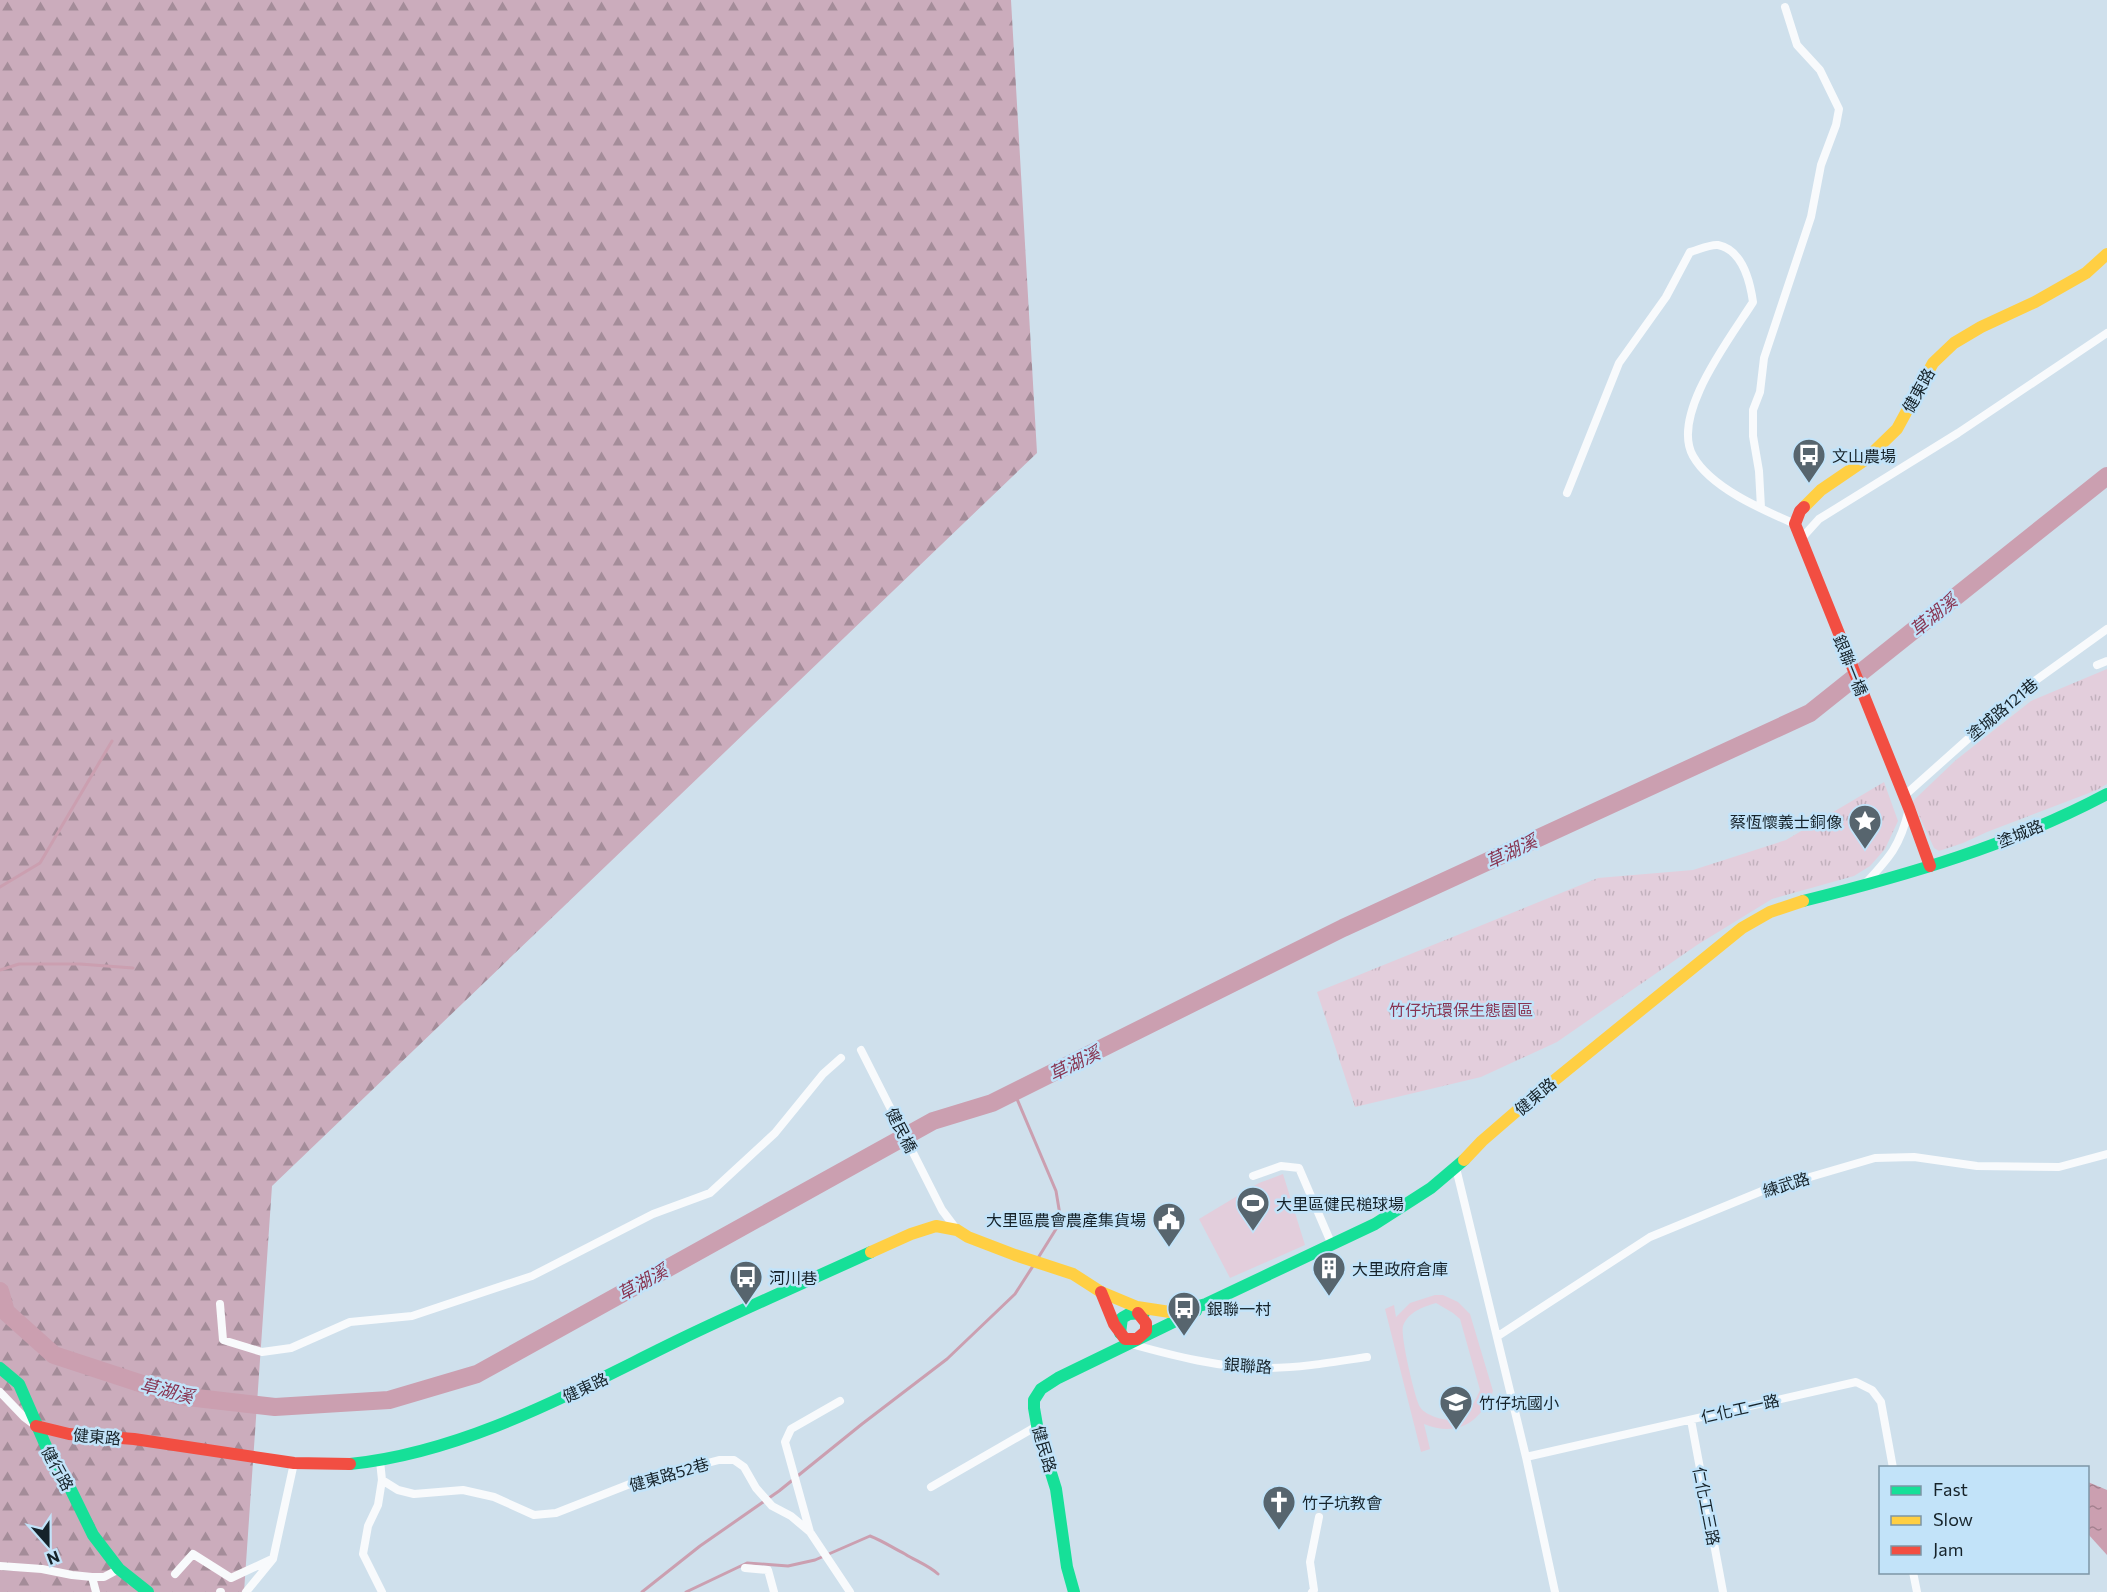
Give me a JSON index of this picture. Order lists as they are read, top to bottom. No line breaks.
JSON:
{"streets":{"street":["健東路","銀聯一橋","塗城路121巷","塗城路","健民橋","練武路","銀聯路","仁化工一路","健民路","健行路","健東路52巷","仁化工三路"]},"crossings":[["健東路","塗城路"],["健東路","健民橋"],["健東路","銀聯路"],["健東路","健民路"],["健東路","健行路"],["銀聯一橋","塗城路121巷"],["銀聯路","健民路"],["仁化工一路","仁化工三路"]],"water":["草湖溪"],"parks":["竹仔坑環保生態園區"],"places":{"bus stop":["文山農場","河川巷","銀聯一村"],"place":["蔡恆懷義士銅像"],"sports":["大里區健民槌球場"],"public building":["大里區農會農產集貨場"],"building":["大里政府倉庫"],"school or university":["竹仔坑國小"],"church":["竹子坑教會"]},"legend":["Fast","Slow","Jam"],"north":"bottom"}
